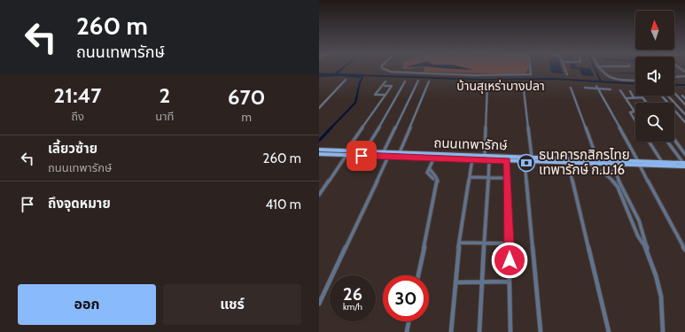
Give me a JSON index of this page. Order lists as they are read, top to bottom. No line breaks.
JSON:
{"streets":{"main road":["ถนนเทพารักษ์"]},"districts":["บ้านสุเหร่าบางปลา"],"places":{"bank":["ธนาคารกสิกรไทย เทพารักษ์ ก.ม.16"]},"north":"top","page":{"turn":["260 m","ถนนเทพารักษ์"],"eta":["21:47","ถึง","2","นาที","670","m"],"list":[{"name":"เลี้ยวซ้าย","note":"ถนนเทพารักษ์","value":"260 m"},{"name":"ถึงจุดหมาย","value":"410 m"}],"speed":"26 km/h","limit":"30","buttons":["ออก","แชร์"]}}
